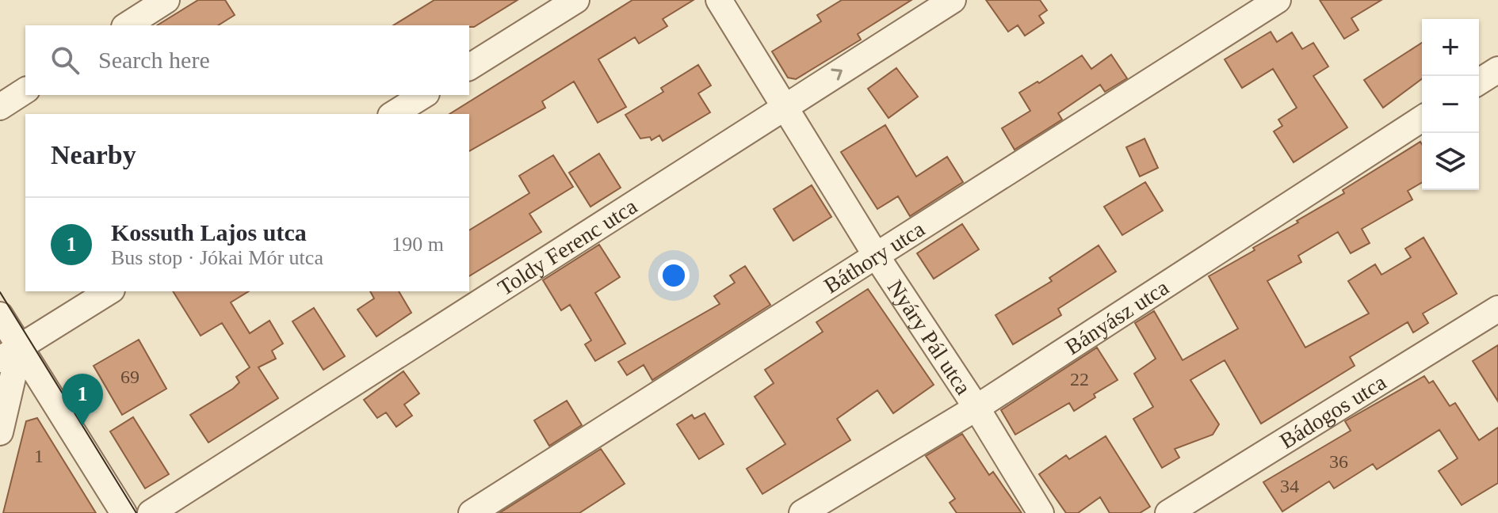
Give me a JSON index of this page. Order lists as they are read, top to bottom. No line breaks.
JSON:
{"streets":{"street":["Toldy Ferenc utca","Báthory utca","Bányász utca","Nyáry Pál utca","Bádogos utca"]},"crossings":[["Toldy Ferenc utca","Nyáry Pál utca"],["Báthory utca","Nyáry Pál utca"],["Bányász utca","Nyáry Pál utca"]],"house_numbers":["69","22","1","36","34"],"page":{"map_buttons":["+","−"],"search":"Search here","heading":"Nearby","list":[{"mark":"1","name":"Kossuth Lajos utca","note":"Bus stop · Jókai Mór utca","value":"190 m"}],"pins":"1"}}
